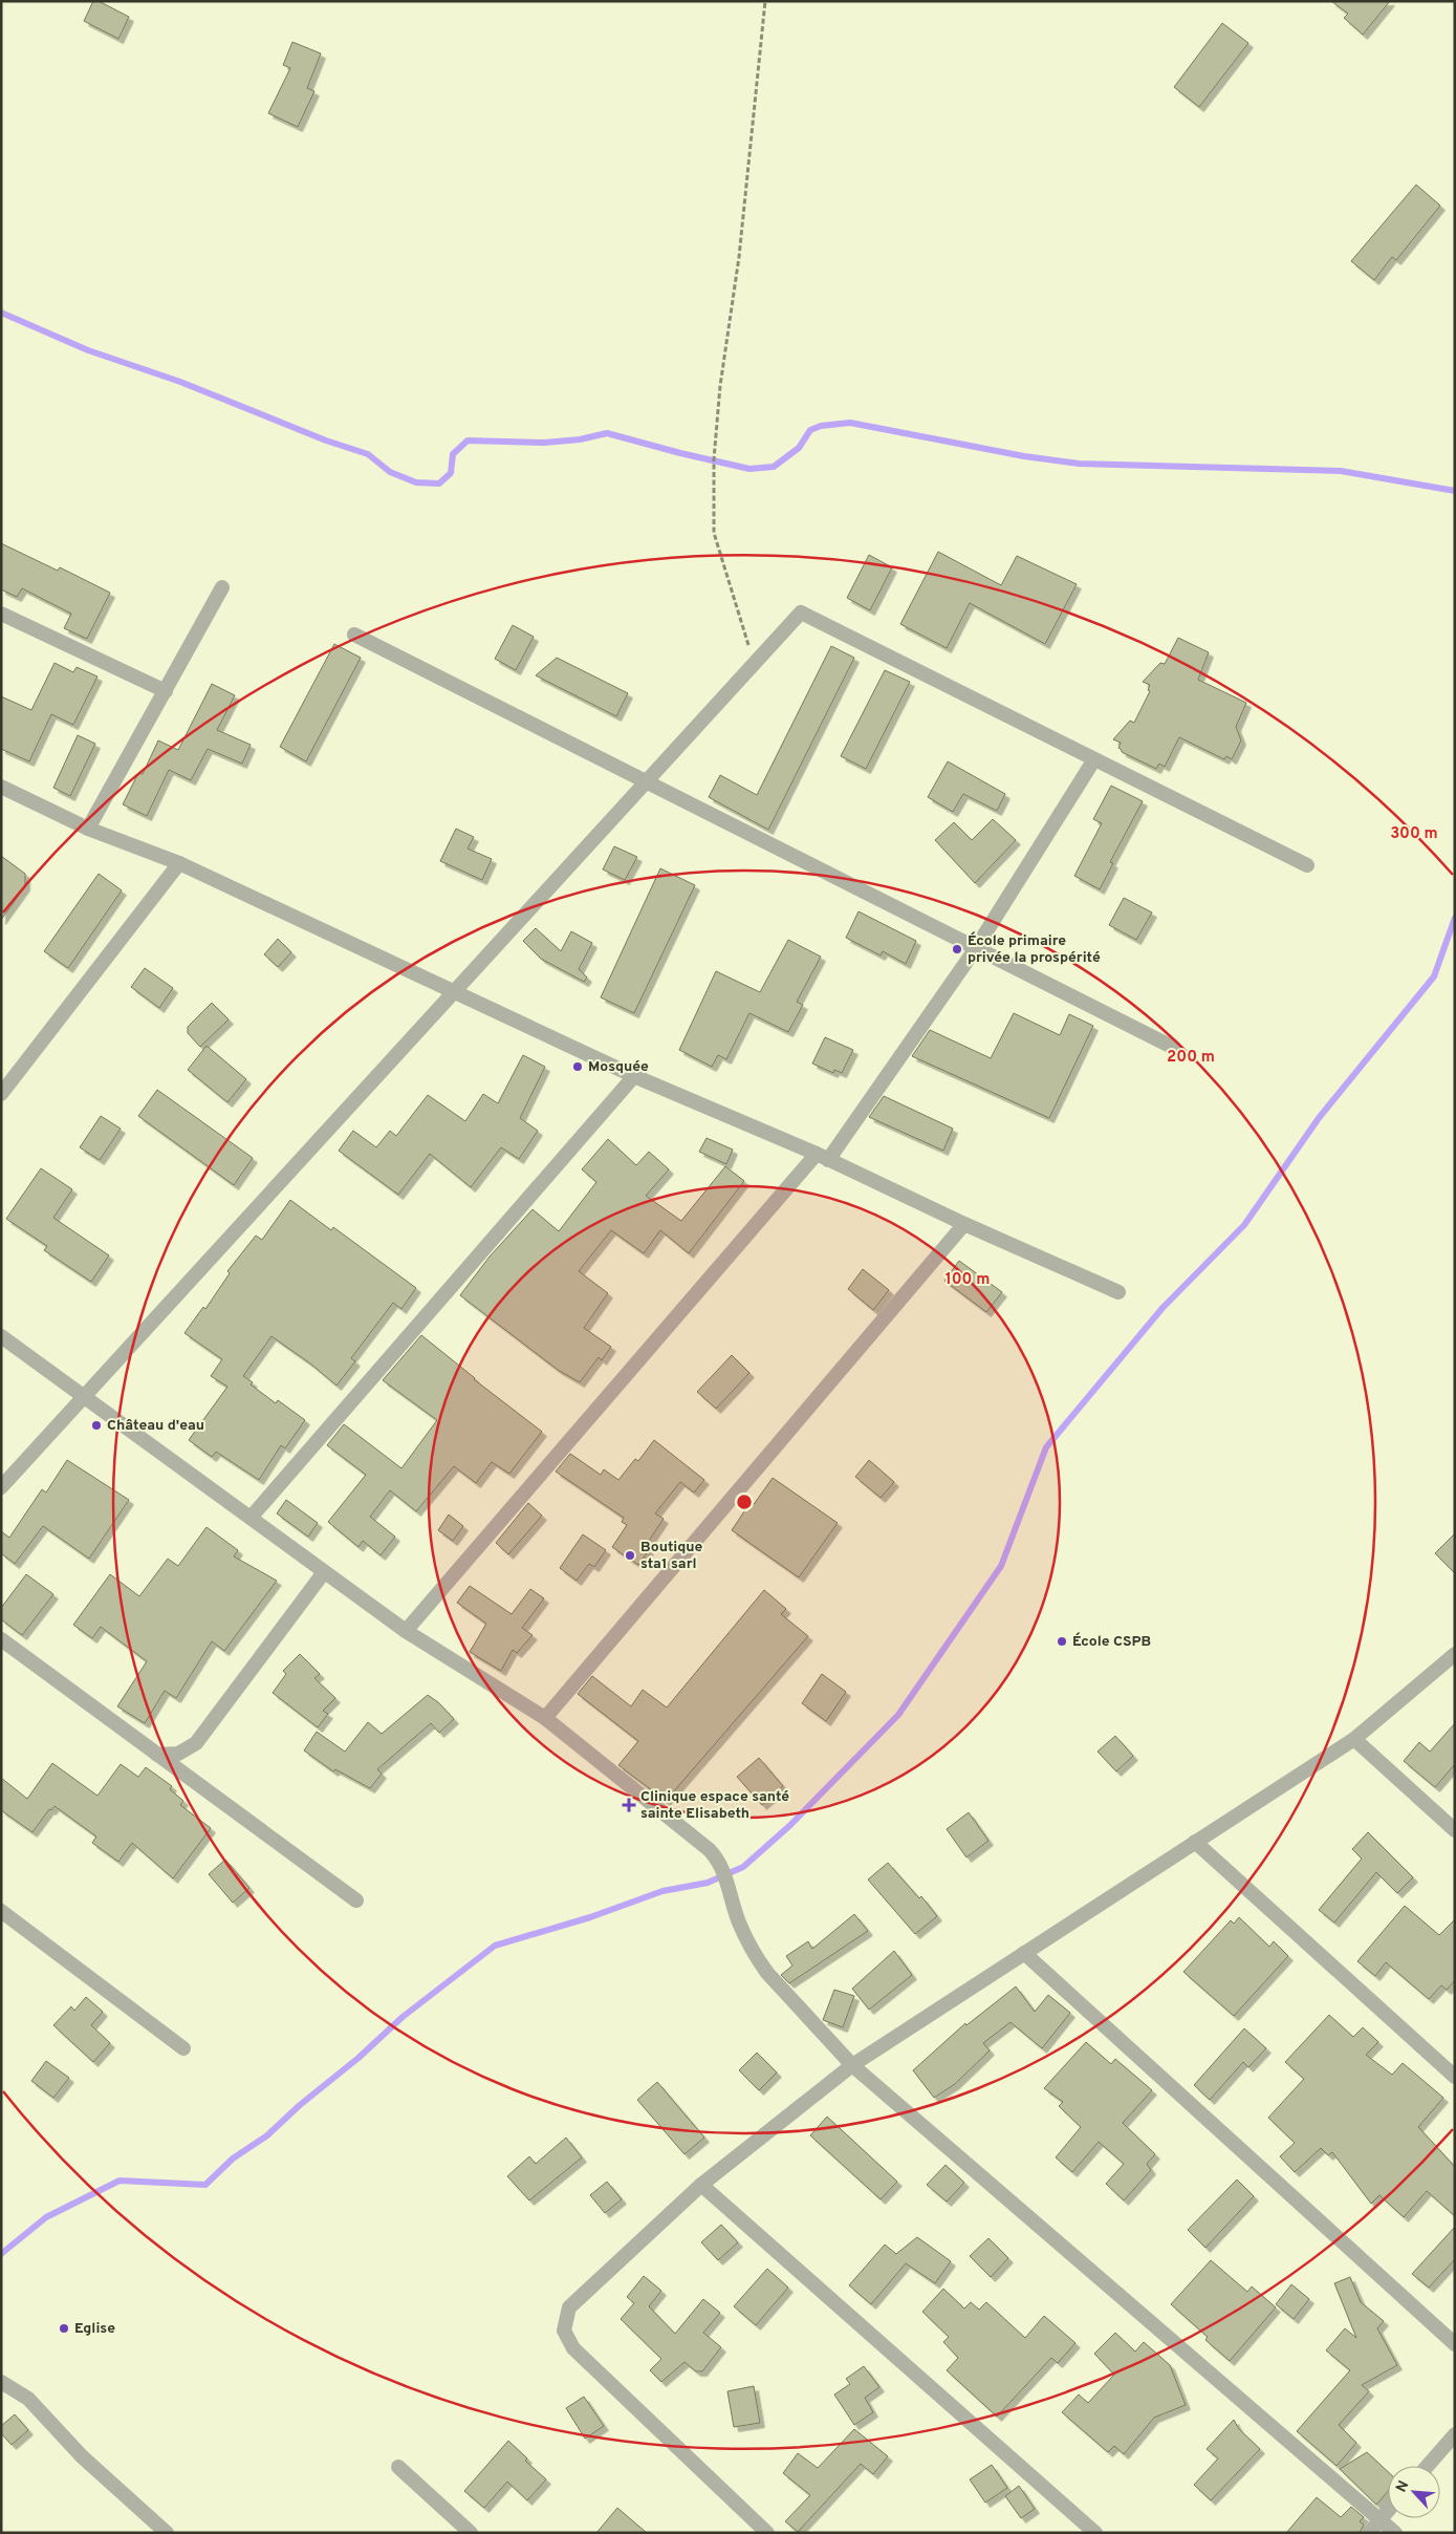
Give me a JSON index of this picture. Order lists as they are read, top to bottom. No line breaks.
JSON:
{"places":{"other":["École primaire privée la prospérité","Mosquée","Château d'eau","Boutique sta1 sarl","École CSPB","Eglise"],"health":["Clinique espace santé sainte Elisabeth"]},"north":"top left","rings":["300 m","200 m","100 m"]}
